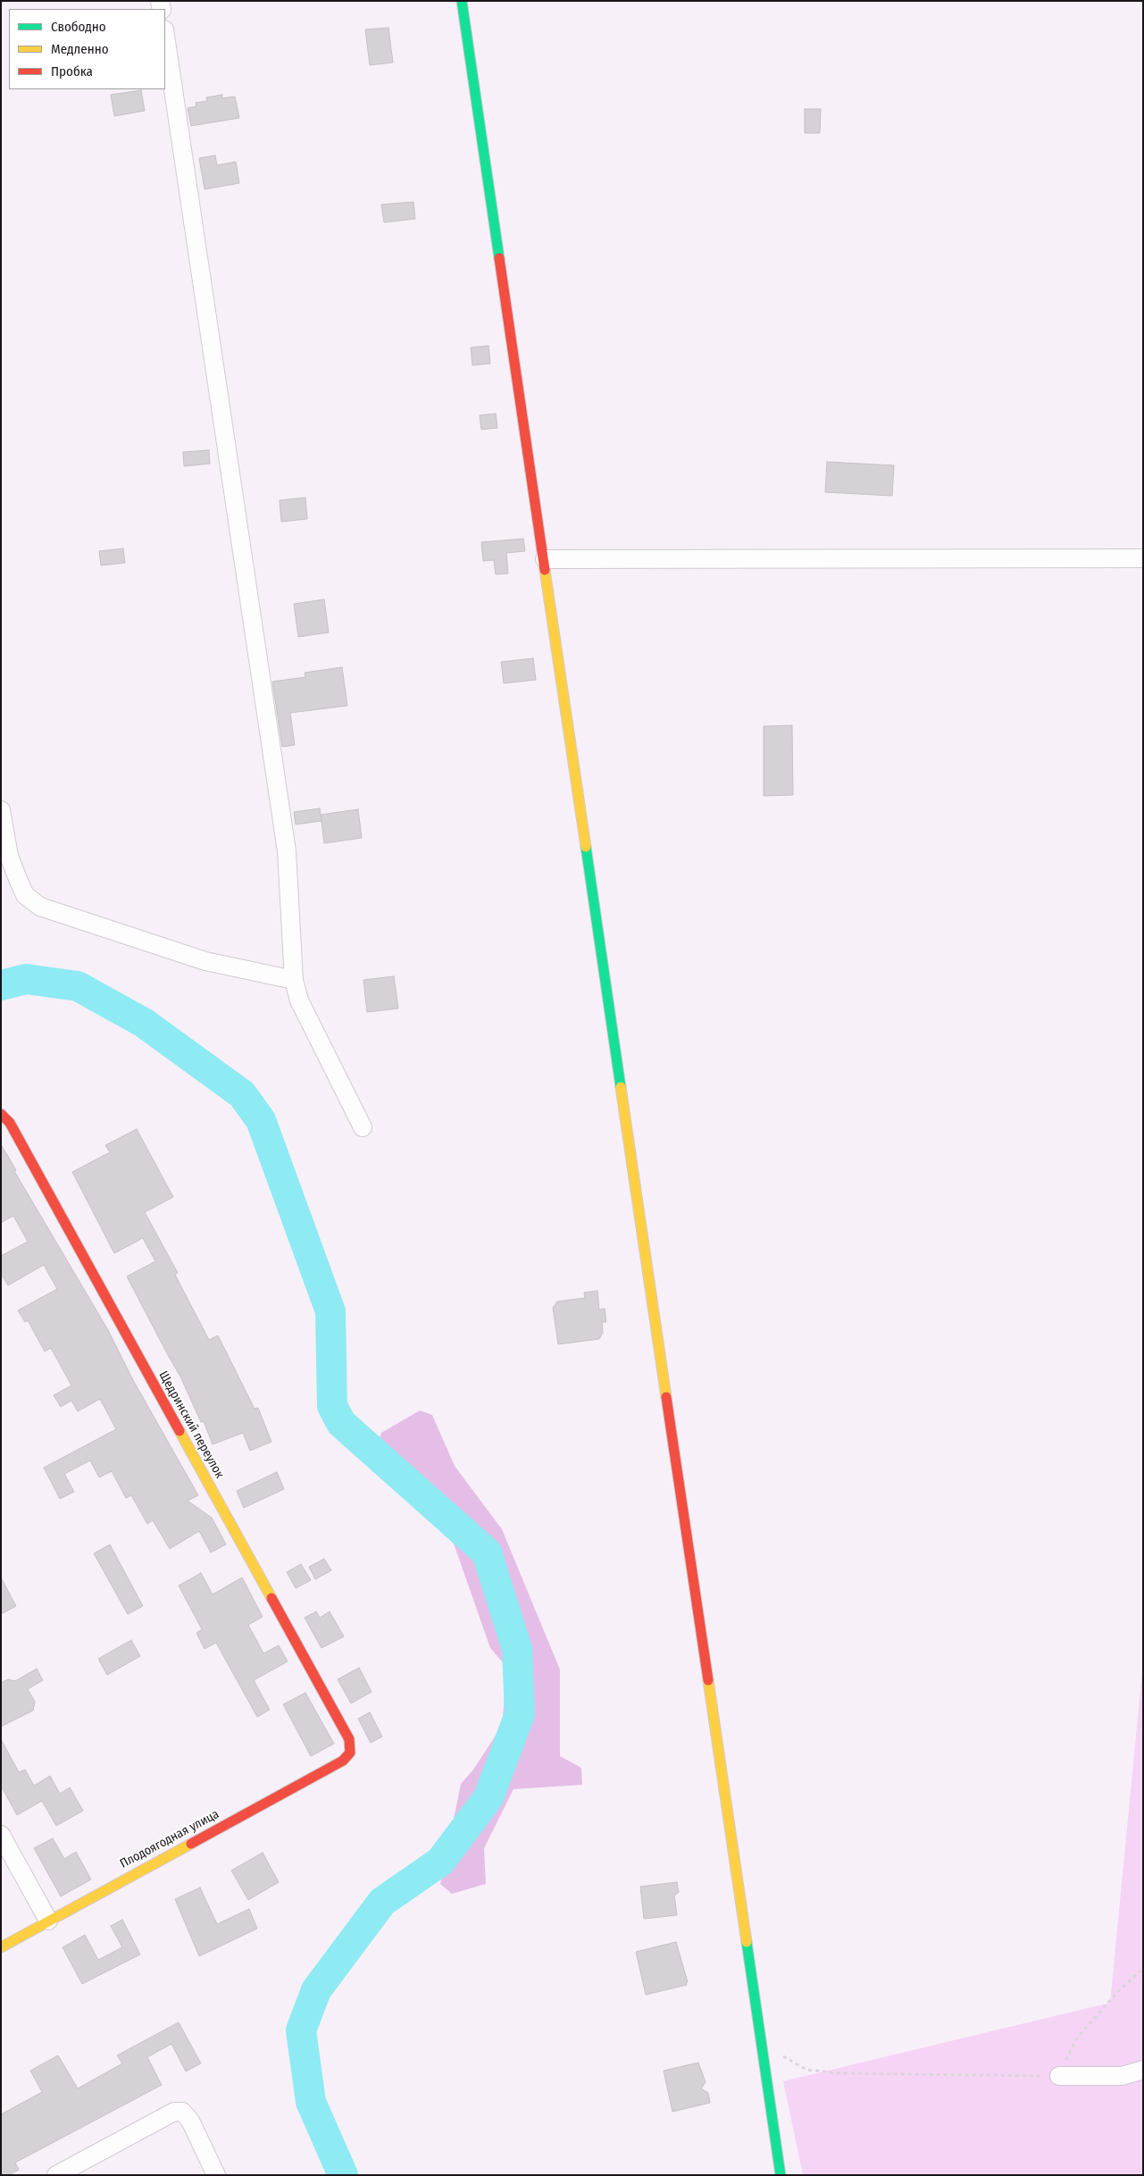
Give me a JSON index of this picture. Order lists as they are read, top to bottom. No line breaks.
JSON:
{"streets":{"street":["Щедринский переулок","Плодоягодная улица"]},"crossings":[["Щедринский переулок","Плодоягодная улица"]],"legend":["Свободно","Медленно","Пробка"]}
